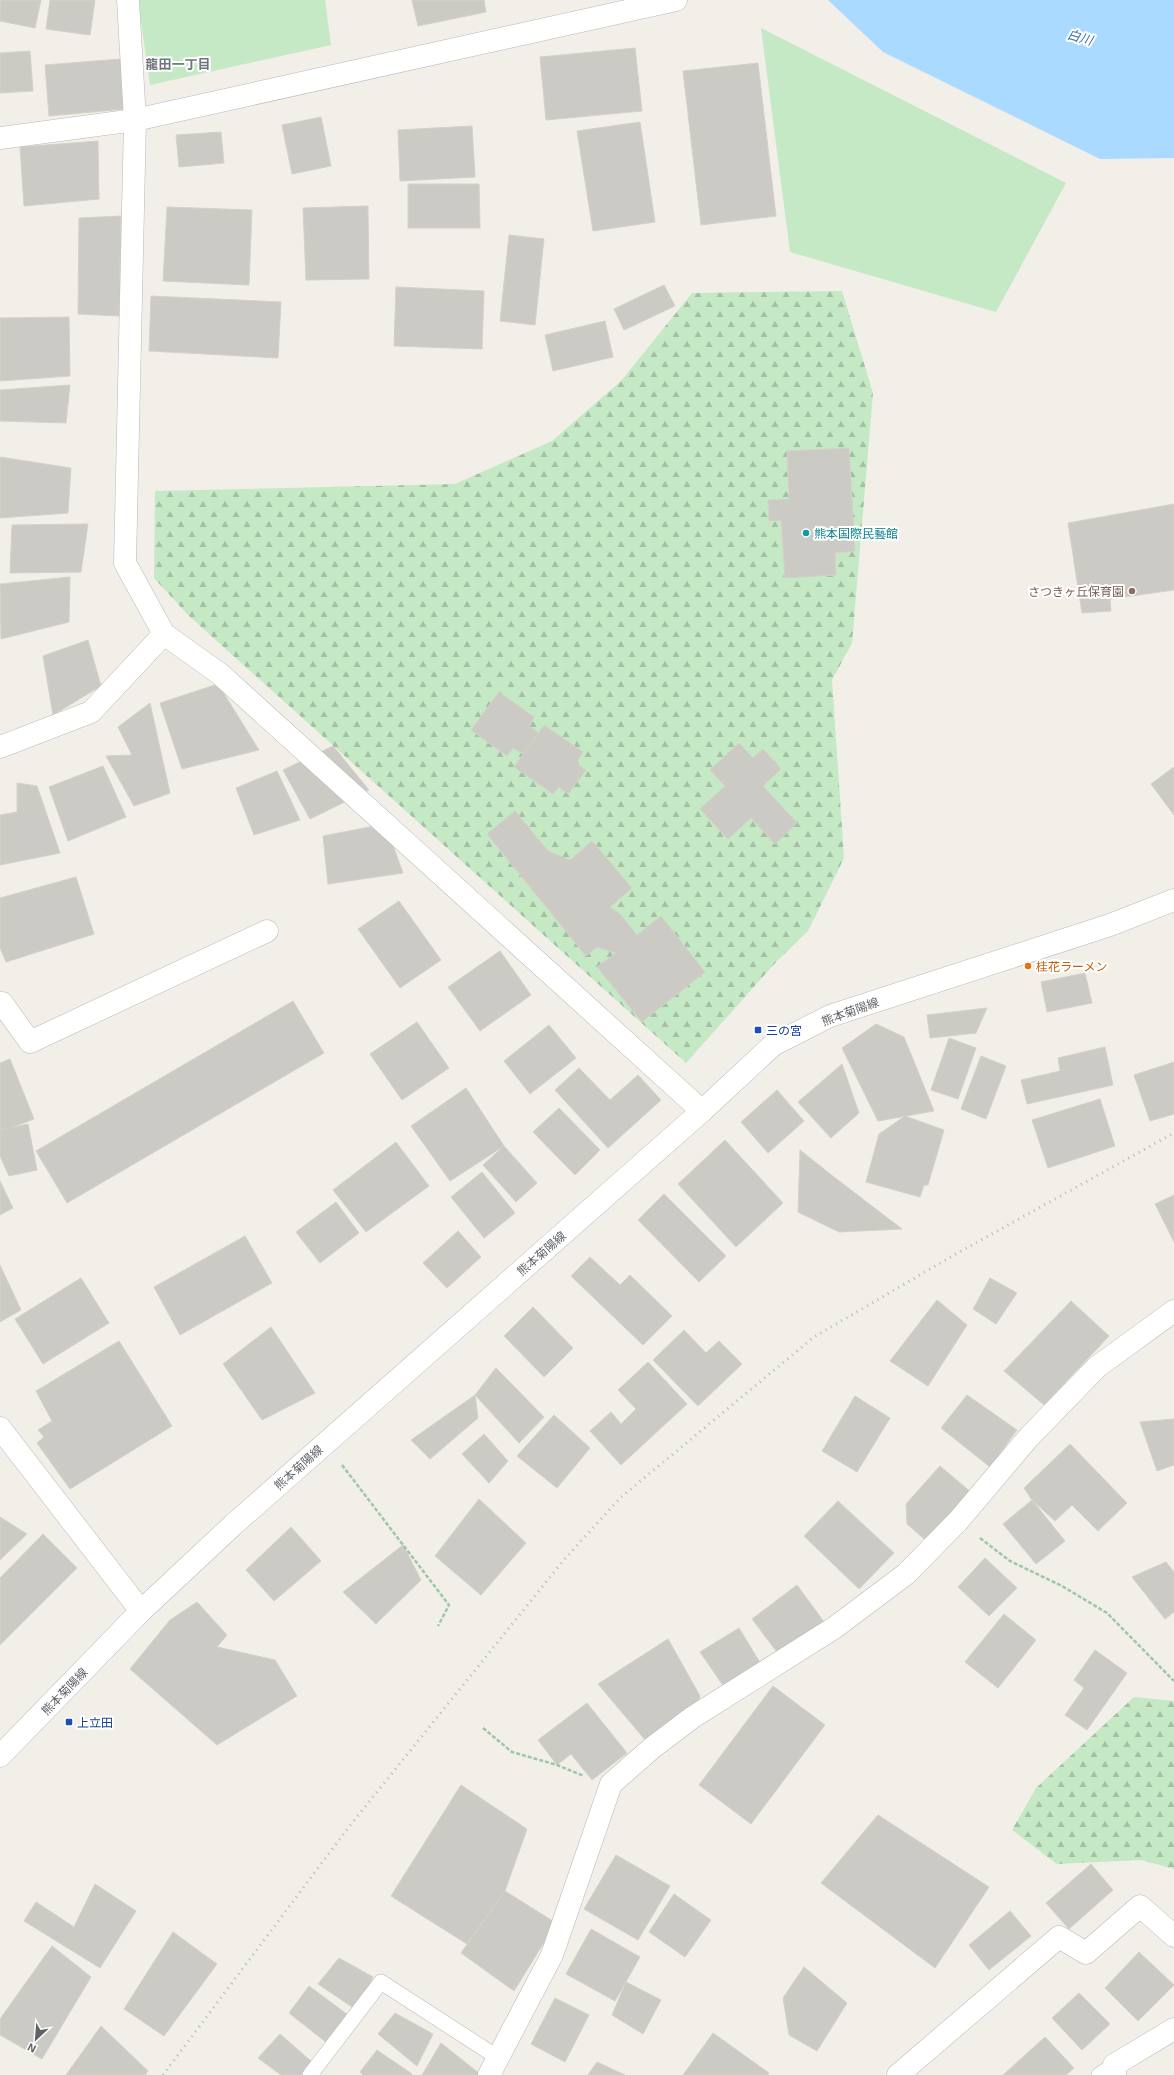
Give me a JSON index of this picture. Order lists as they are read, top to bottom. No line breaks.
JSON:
{"streets":{"street":["熊本菊陽線"]},"districts":["龍田一丁目"],"water":["白川"],"places":{"other":["熊本国際民藝館","さつきヶ丘保育園","桂花ラーメン"],"transit":["三の宮","上立田"]},"north":"bottom left"}
